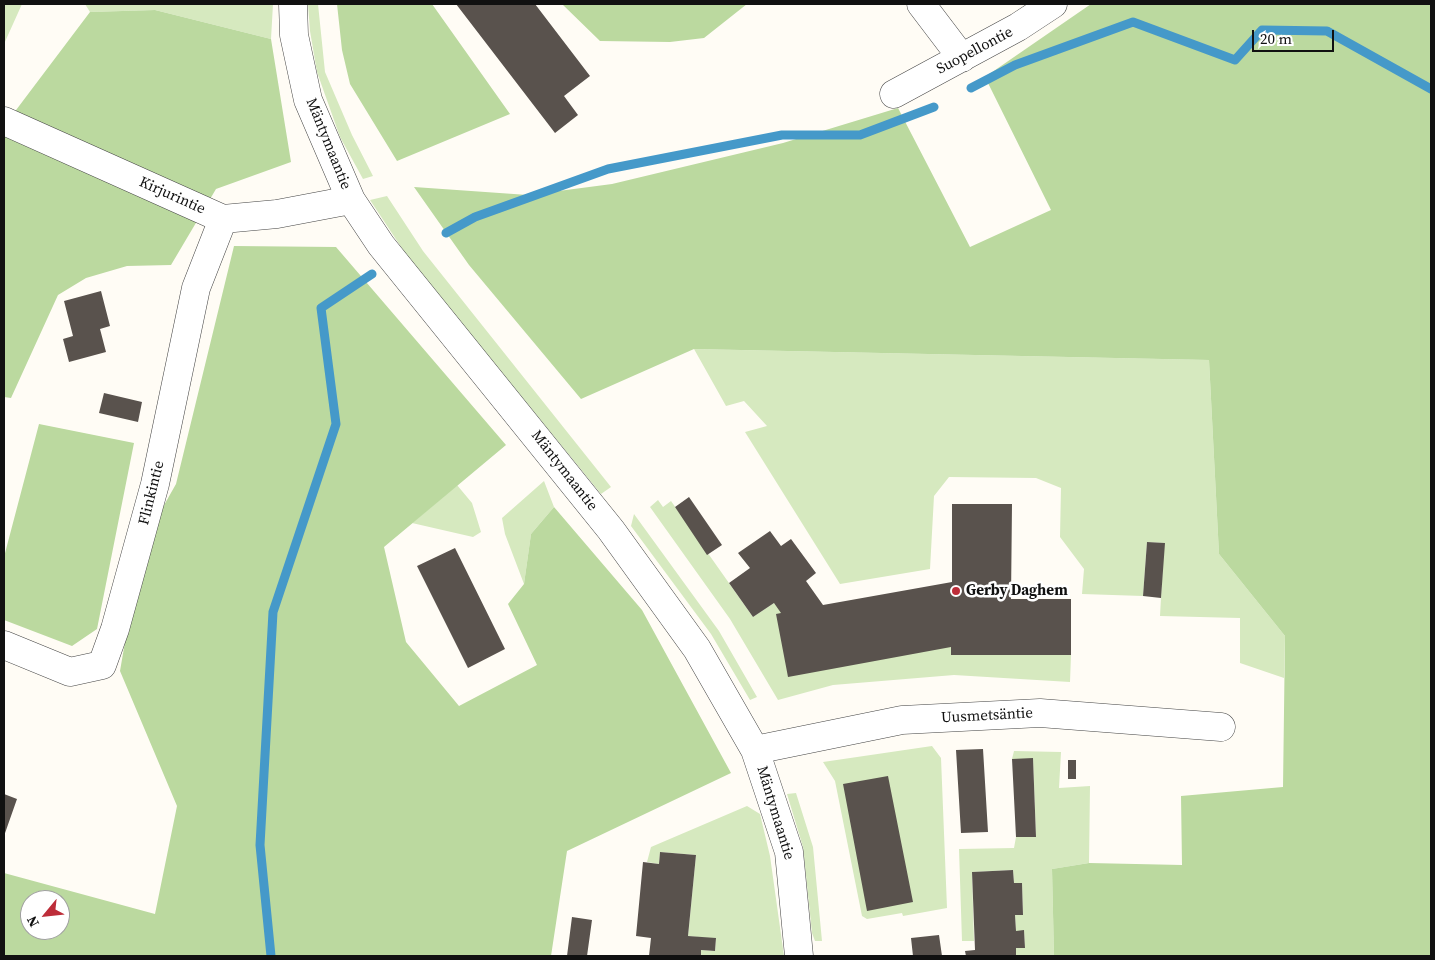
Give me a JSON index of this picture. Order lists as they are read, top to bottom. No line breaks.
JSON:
{"streets":{"street":["Suopellontie","Mäntymaantie","Kirjurintie","Flinkintie","Uusmetsäntie"]},"crossings":[["Mäntymaantie","Kirjurintie"],["Mäntymaantie","Uusmetsäntie"],["Kirjurintie","Flinkintie"]],"places":["Gerby Daghem"],"scale_bar":"20 m","north":"bottom left"}
